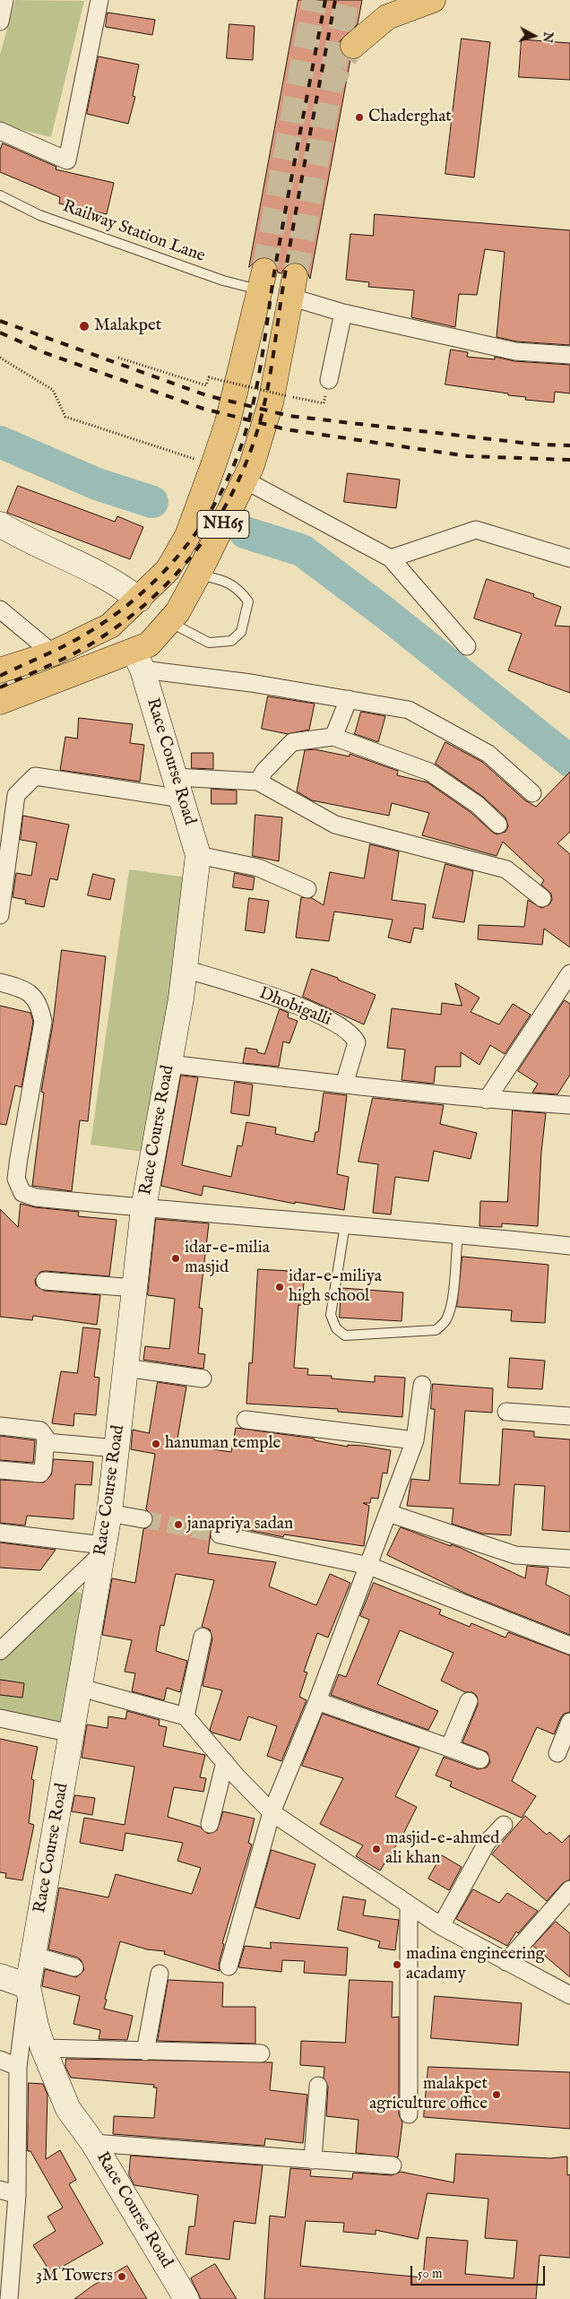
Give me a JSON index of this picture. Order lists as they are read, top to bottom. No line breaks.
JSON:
{"streets":{"highway":["NH65"],"street":["Race Course Road","Dhobigalli"],"lane":["Railway Station Lane"]},"crossings":[["Railway Station Lane","NH65"],["NH65","Race Course Road"],["Race Course Road","Dhobigalli"]],"places":["Chaderghat","Malakpet","idar-e-milia masjid","idar-e-miliya high school","hanuman temple","janapriya sadan","masjid-e-ahmed ali khan","madina engineering acadamy","malakpet agriculture office","3M Towers"],"scale_bar":"50 m","north":"right"}
